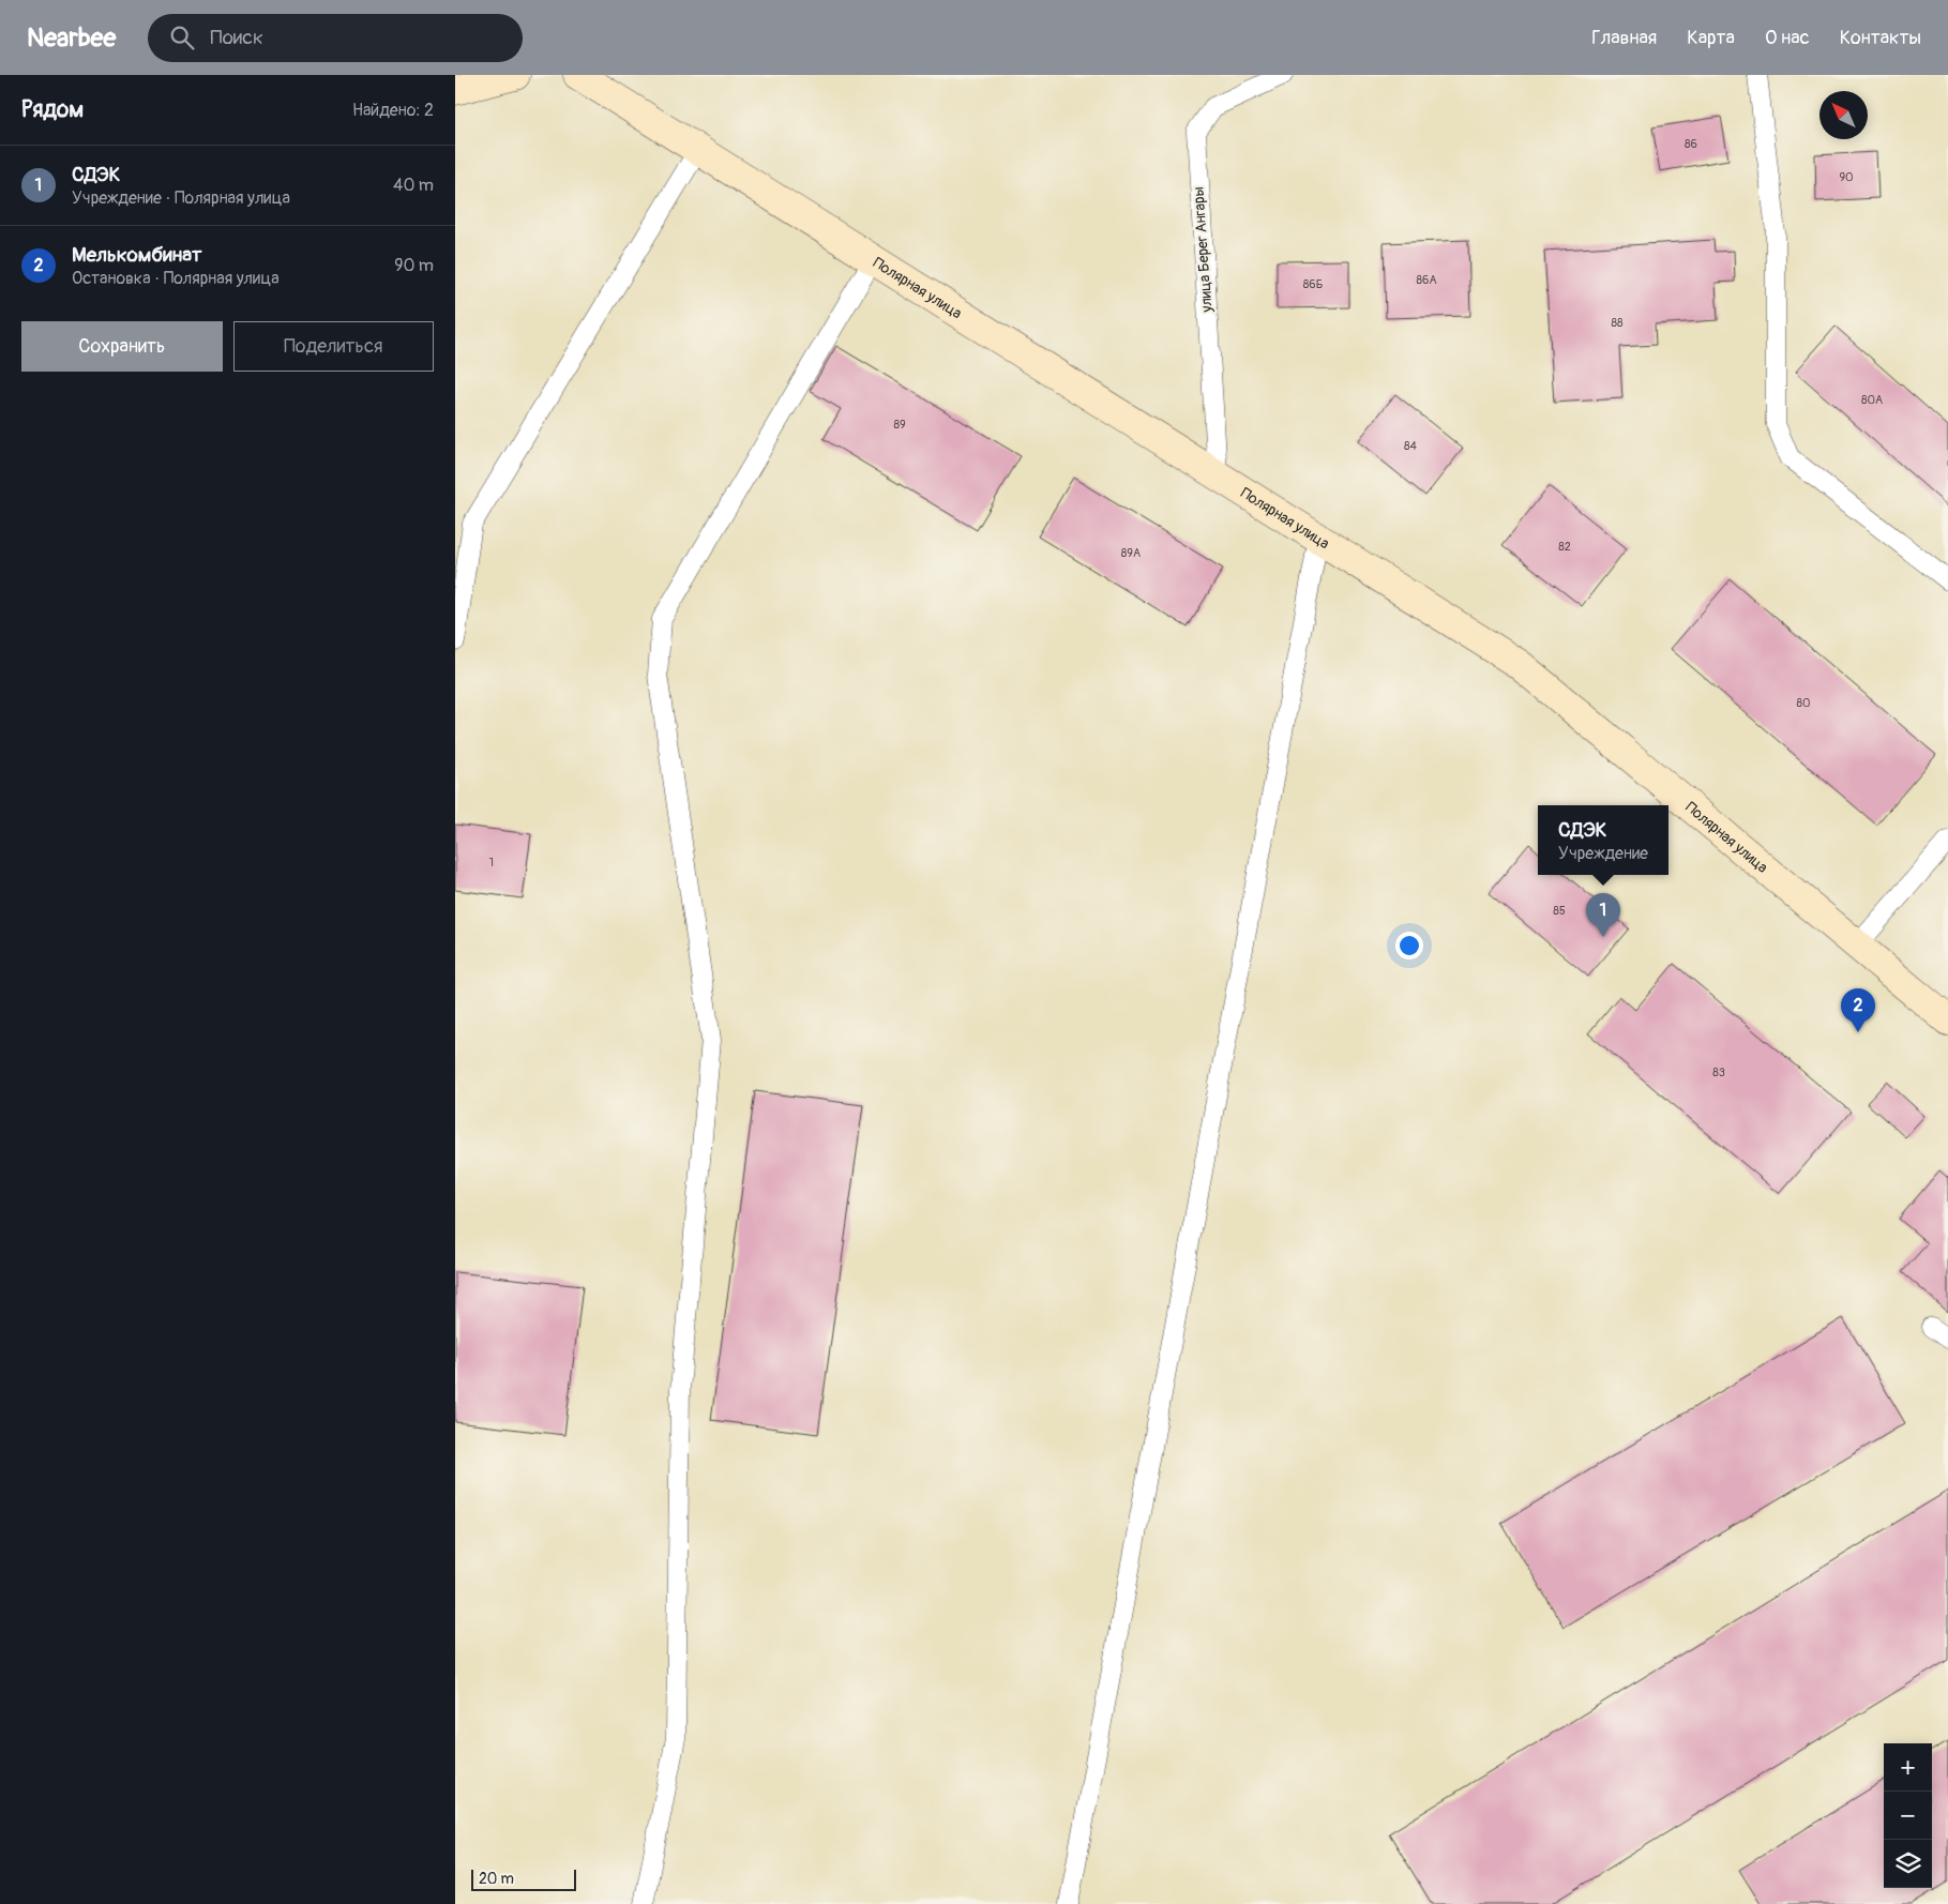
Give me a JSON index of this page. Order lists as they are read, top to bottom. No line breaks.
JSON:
{"streets":{"main road":["Полярная улица"],"lane":["улица Берег Ангары"]},"crossings":[["улица Берег Ангары","Полярная улица"]],"house_numbers":["86","90","86А","86Б","88","80А","89","84","82","89А","80","1","85","83"],"scale_bar":"20 m","north":"top left","page":{"header":"Nearbee","search":"Поиск","nav":["Главная","Карта","О нас","Контакты"],"heading":["Рядом","Найдено: 2"],"list":[{"mark":"1","name":"СДЭК","note":"Учреждение · Полярная улица","value":"40 m"},{"mark":"2","name":"Мелькомбинат","note":"Остановка · Полярная улица","value":"90 m"}],"buttons":["Сохранить","Поделиться"],"popup":["СДЭК","Учреждение"],"pins":["1","2"],"map_buttons":["+","−"],"scale":"20 m"}}
